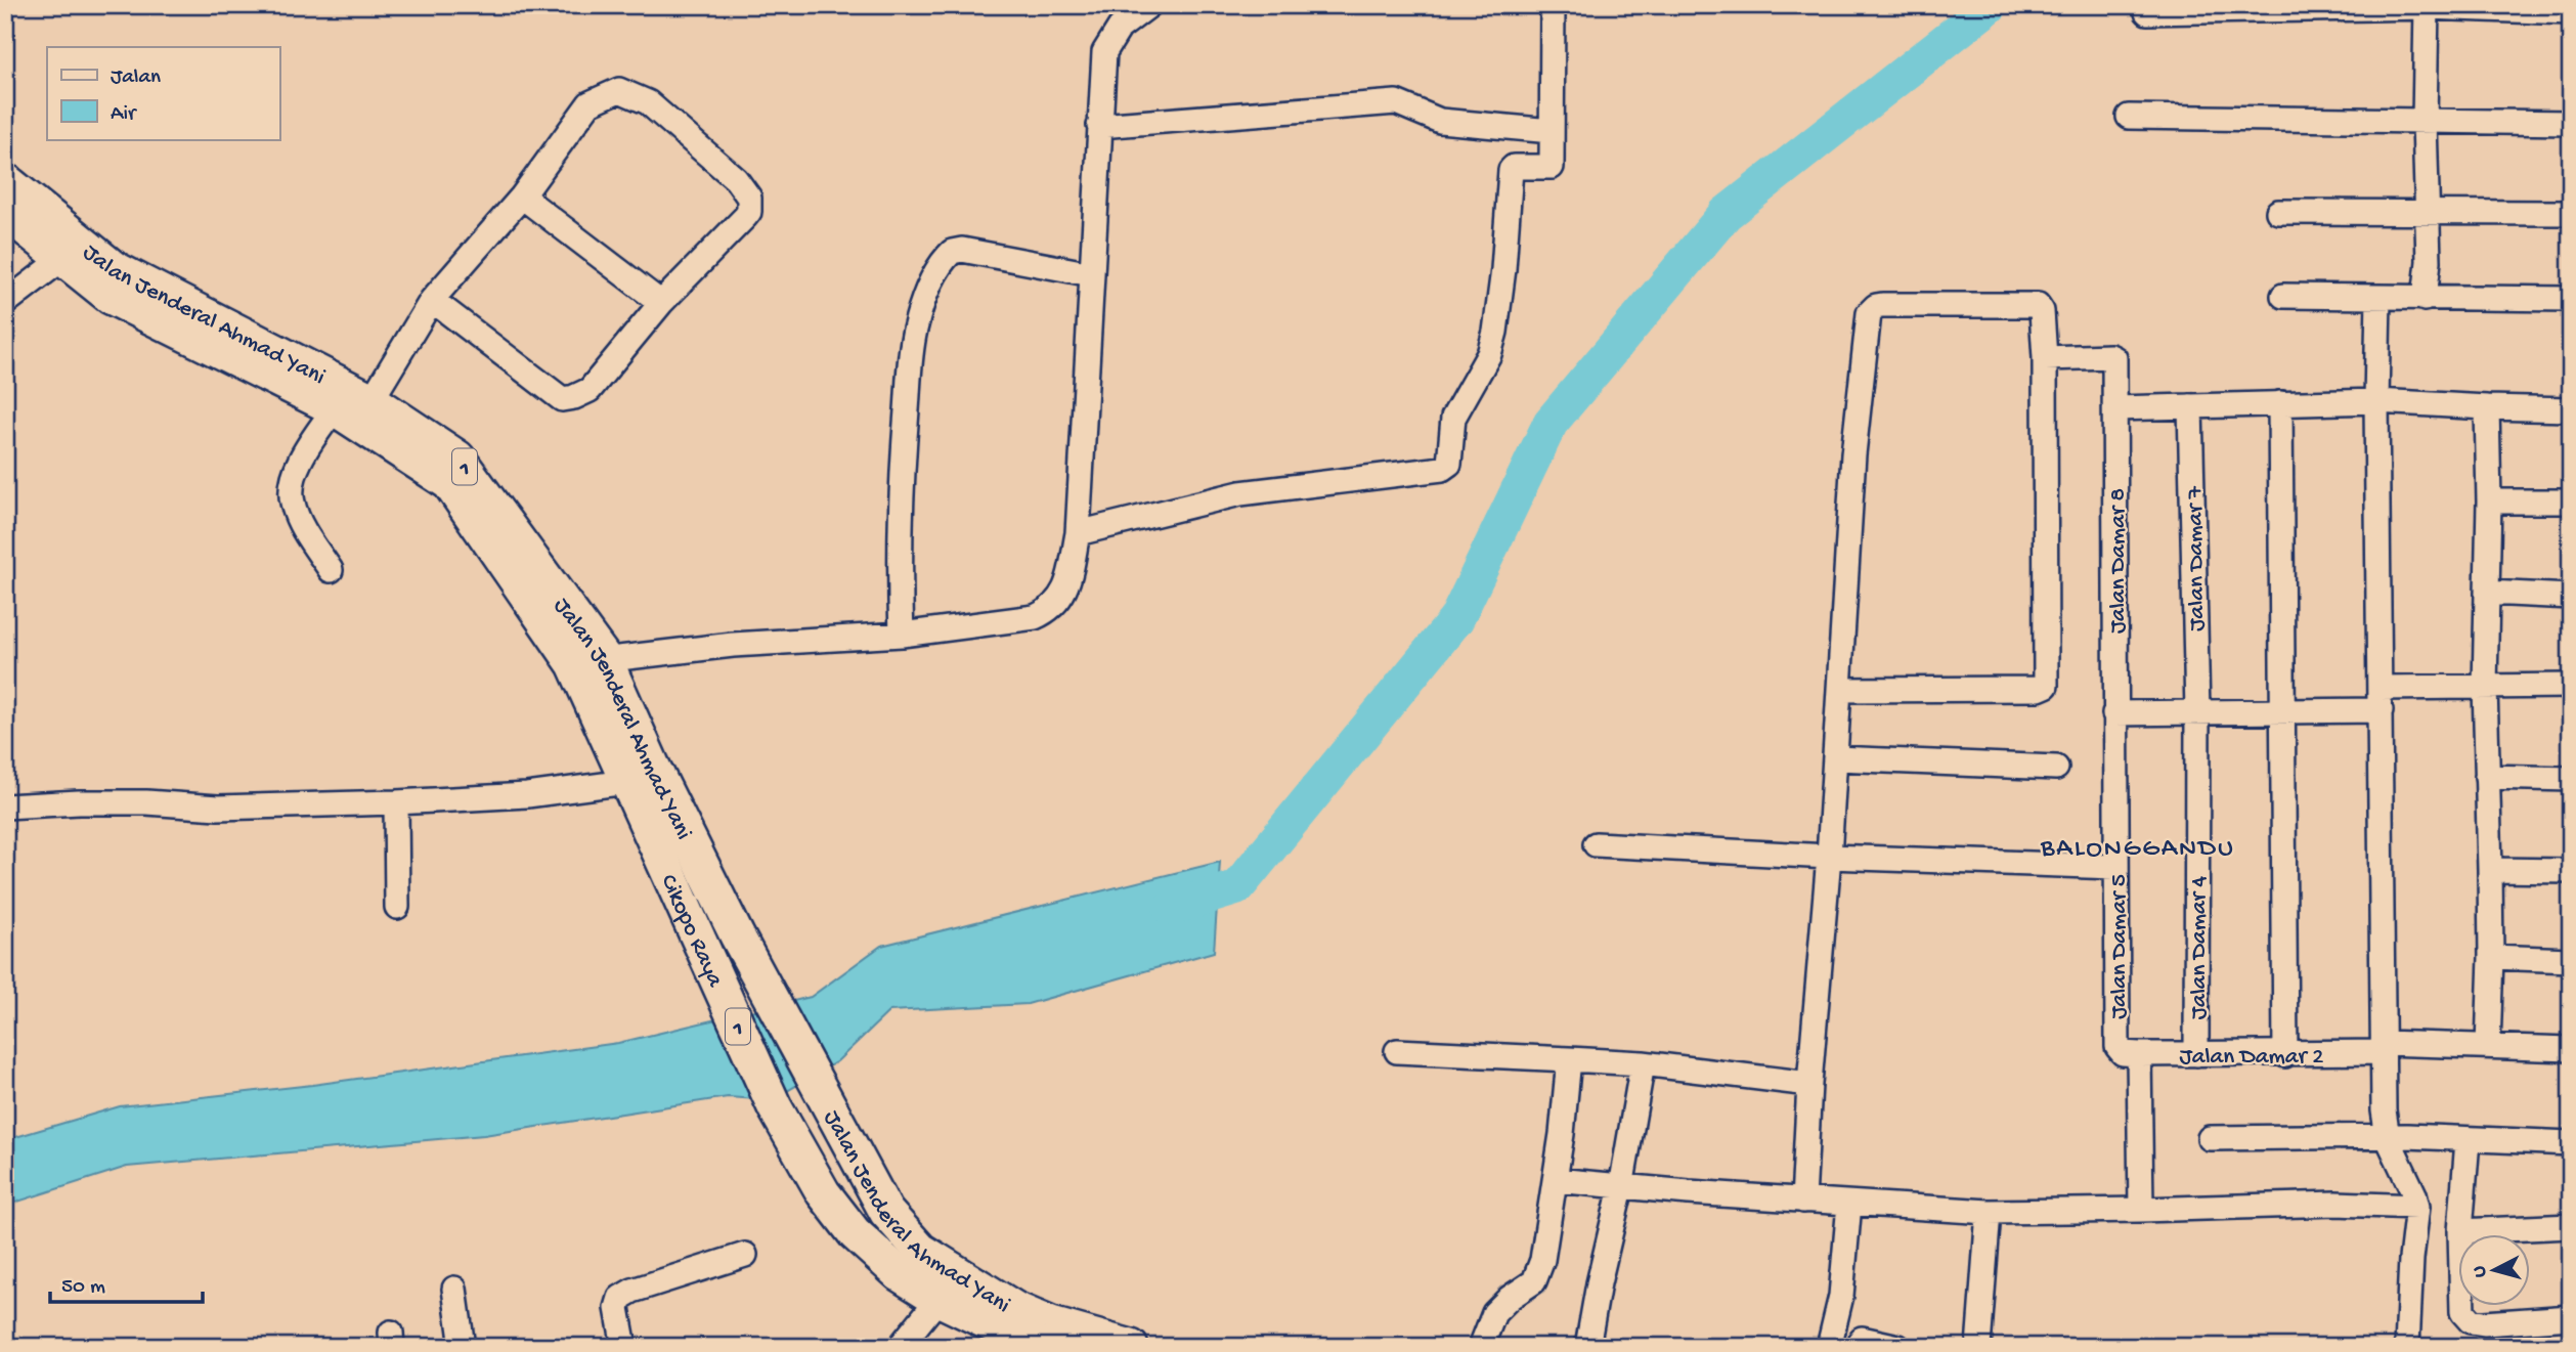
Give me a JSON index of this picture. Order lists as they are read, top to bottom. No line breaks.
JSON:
{"streets":{"highway":["Jalan Jenderal Ahmad Yani","1","Cikopo Raya"],"street":["Jalan Damar 7","Jalan Damar 8","Jalan Damar 5","Jalan Damar 4","Jalan Damar 2"]},"crossings":[["Jalan Jenderal Ahmad Yani","1"],["Jalan Jenderal Ahmad Yani","Cikopo Raya"],["1","Cikopo Raya"],["Jalan Damar 7","Jalan Damar 4"],["Jalan Damar 8","Jalan Damar 5"],["Jalan Damar 5","Jalan Damar 2"],["Jalan Damar 4","Jalan Damar 2"]],"districts":["BALONGGANDU"],"legend":["Jalan","Air"],"scale_bar":"50 m","north":"left"}
